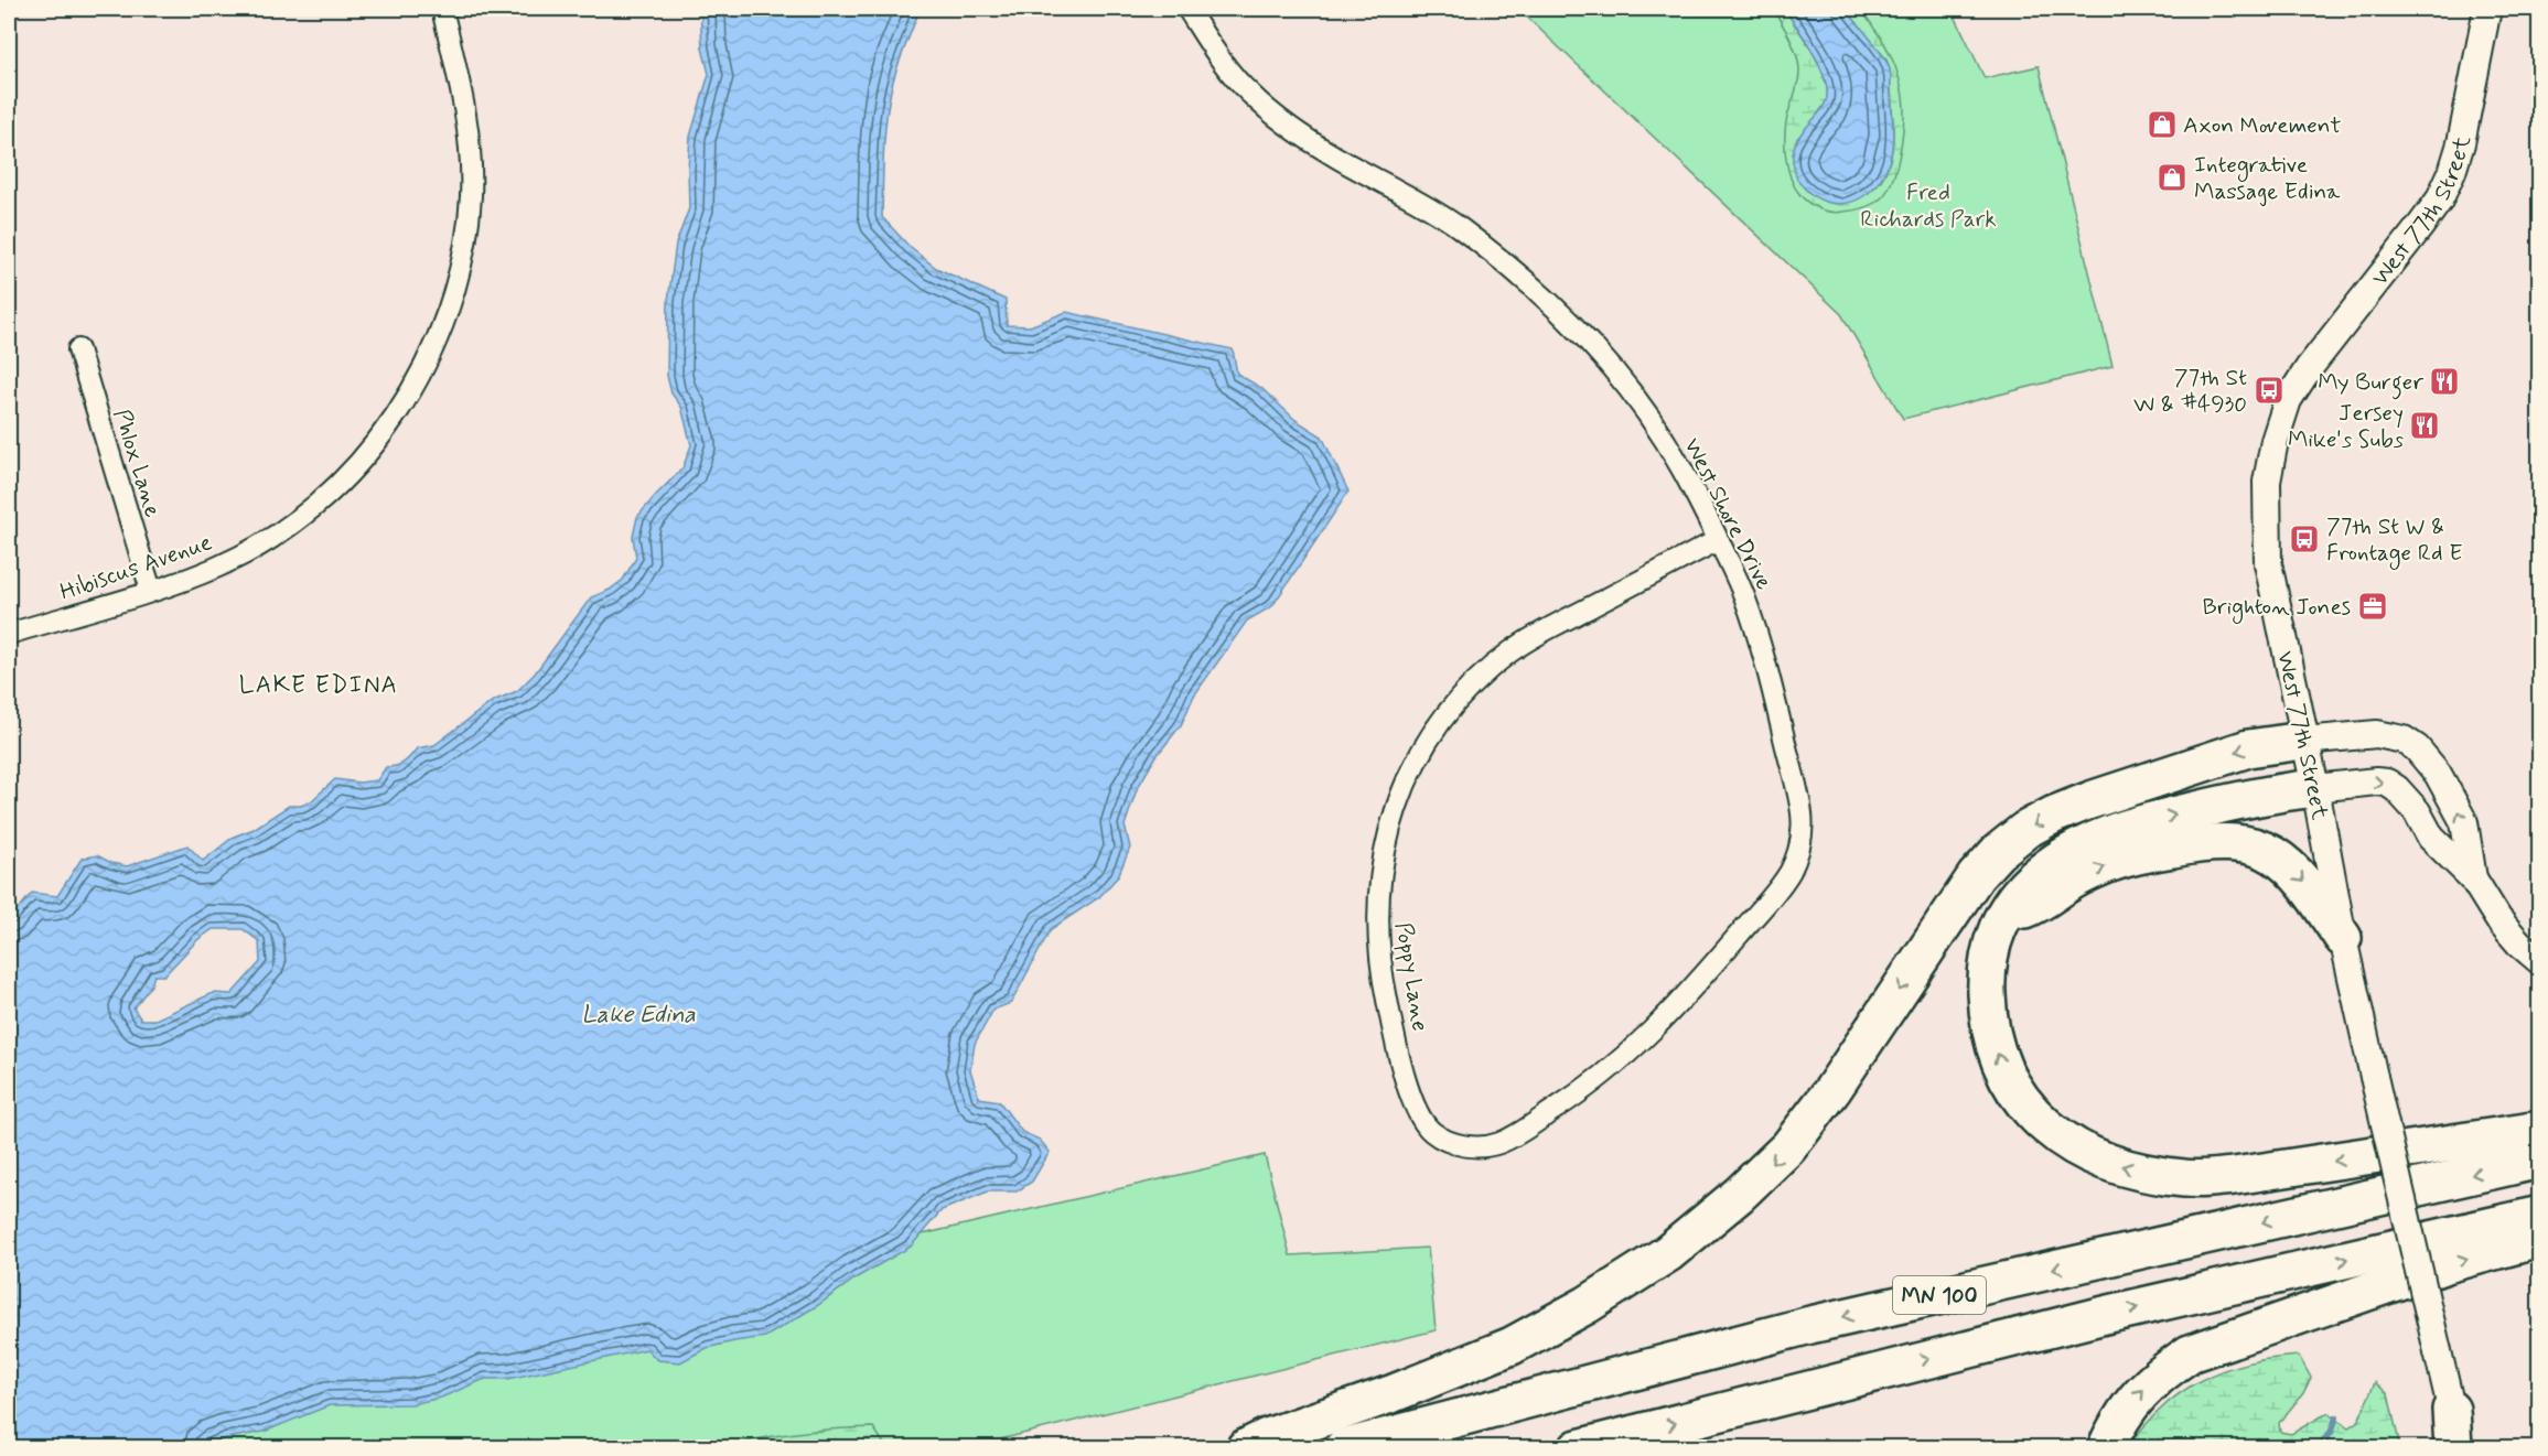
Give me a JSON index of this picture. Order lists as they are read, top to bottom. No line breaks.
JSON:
{"streets":{"highway":["MN 100"],"street":["West 77th Street","Phlox Lane","West Shore Drive","Hibiscus Avenue","Poppy Lane"]},"crossings":[["Phlox Lane","Hibiscus Avenue"],["West Shore Drive","Poppy Lane"]],"districts":["LAKE EDINA"],"water":["Lake Edina"],"parks":["Fred Richards Park"],"places":{"shop":["Axon Movement","Integrative Massage Edina"],"restaurant":["My Burger","Jersey Mike's Subs"],"bus stop":["77th St W & #4930","77th St W & Frontage Rd E"],"office":["Brighton Jones"]}}
